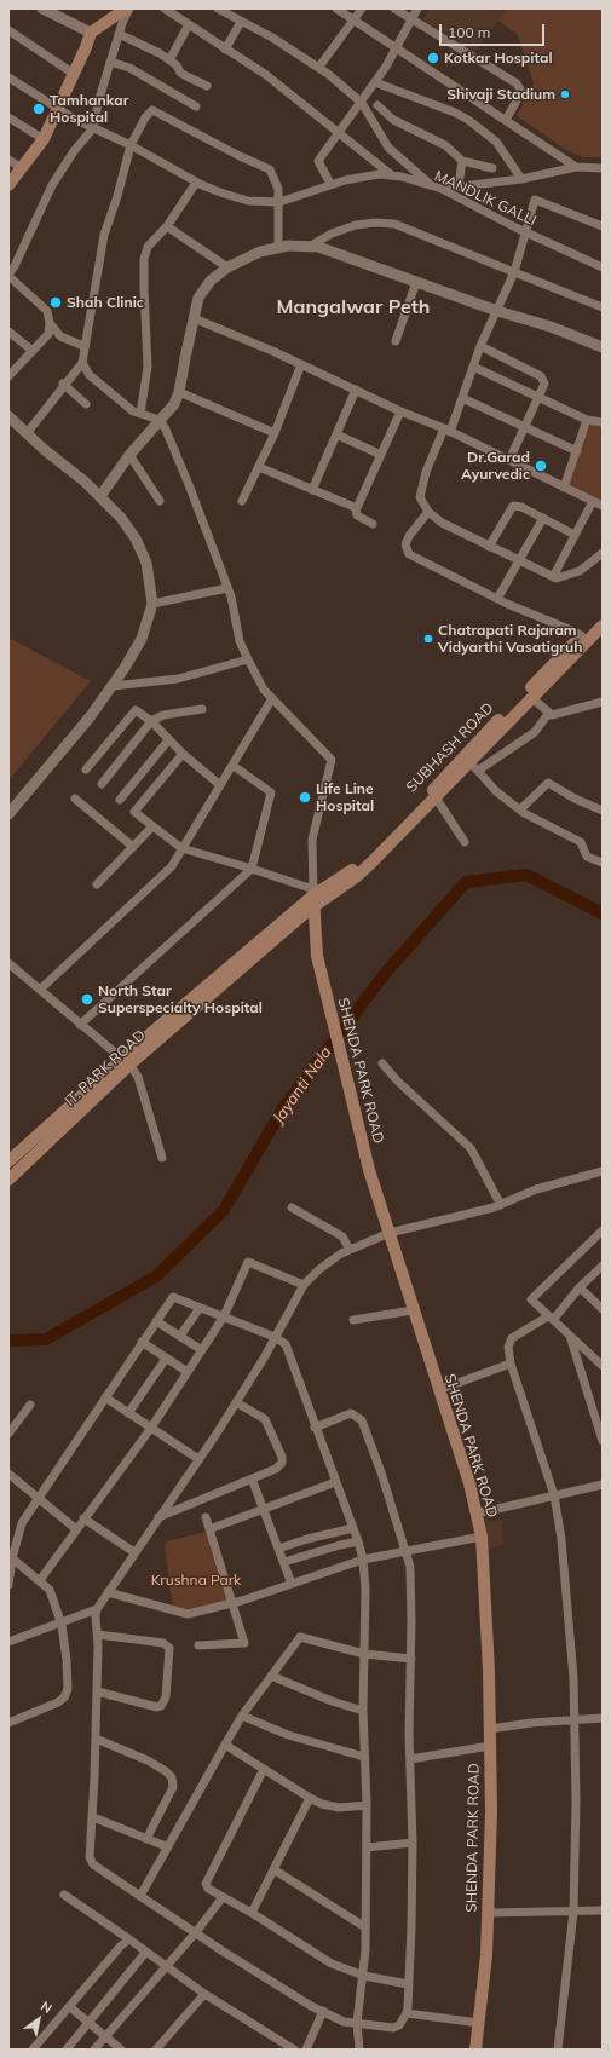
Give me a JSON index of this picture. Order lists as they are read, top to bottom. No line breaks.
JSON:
{"streets":{"main road":["SUBHASH ROAD","IT. PARK ROAD","SHENDA PARK ROAD"],"street":["MANDLIK GALLI"]},"crossings":[["SUBHASH ROAD","IT. PARK ROAD"],["SUBHASH ROAD","SHENDA PARK ROAD"],["IT. PARK ROAD","SHENDA PARK ROAD"]],"districts":["Mangalwar Peth"],"water":["Jayanti Nala"],"parks":["Krushna Park"],"places":["Kotkar Hospital","Shivaji Stadium","Tamhankar Hospital","Shah Clinic","Dr.Garad Ayurvedic","Chatrapati Rajaram Vidyarthi Vasatigruh","Life Line Hospital","North Star Superspecialty Hospital"],"scale_bar":"100 m","north":"top right"}
